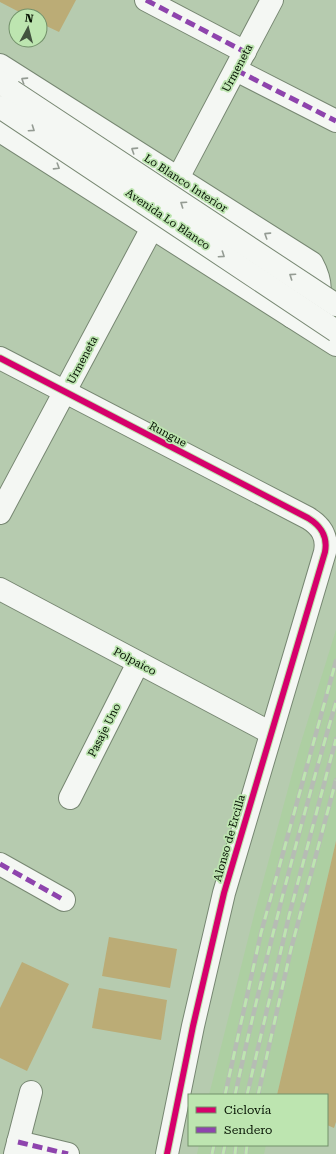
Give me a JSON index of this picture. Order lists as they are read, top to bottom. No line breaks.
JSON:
{"streets":{"street":["Urmeneta","Lo Blanco Interior","Avenida Lo Blanco","Rungue","Polpaico","Pasaje Uno","Alonso de Ercilla"]},"crossings":[["Urmeneta","Lo Blanco Interior"],["Urmeneta","Rungue"],["Rungue","Alonso de Ercilla"],["Polpaico","Pasaje Uno"],["Polpaico","Alonso de Ercilla"]],"legend":["Ciclovía","Sendero"],"north":"top"}
